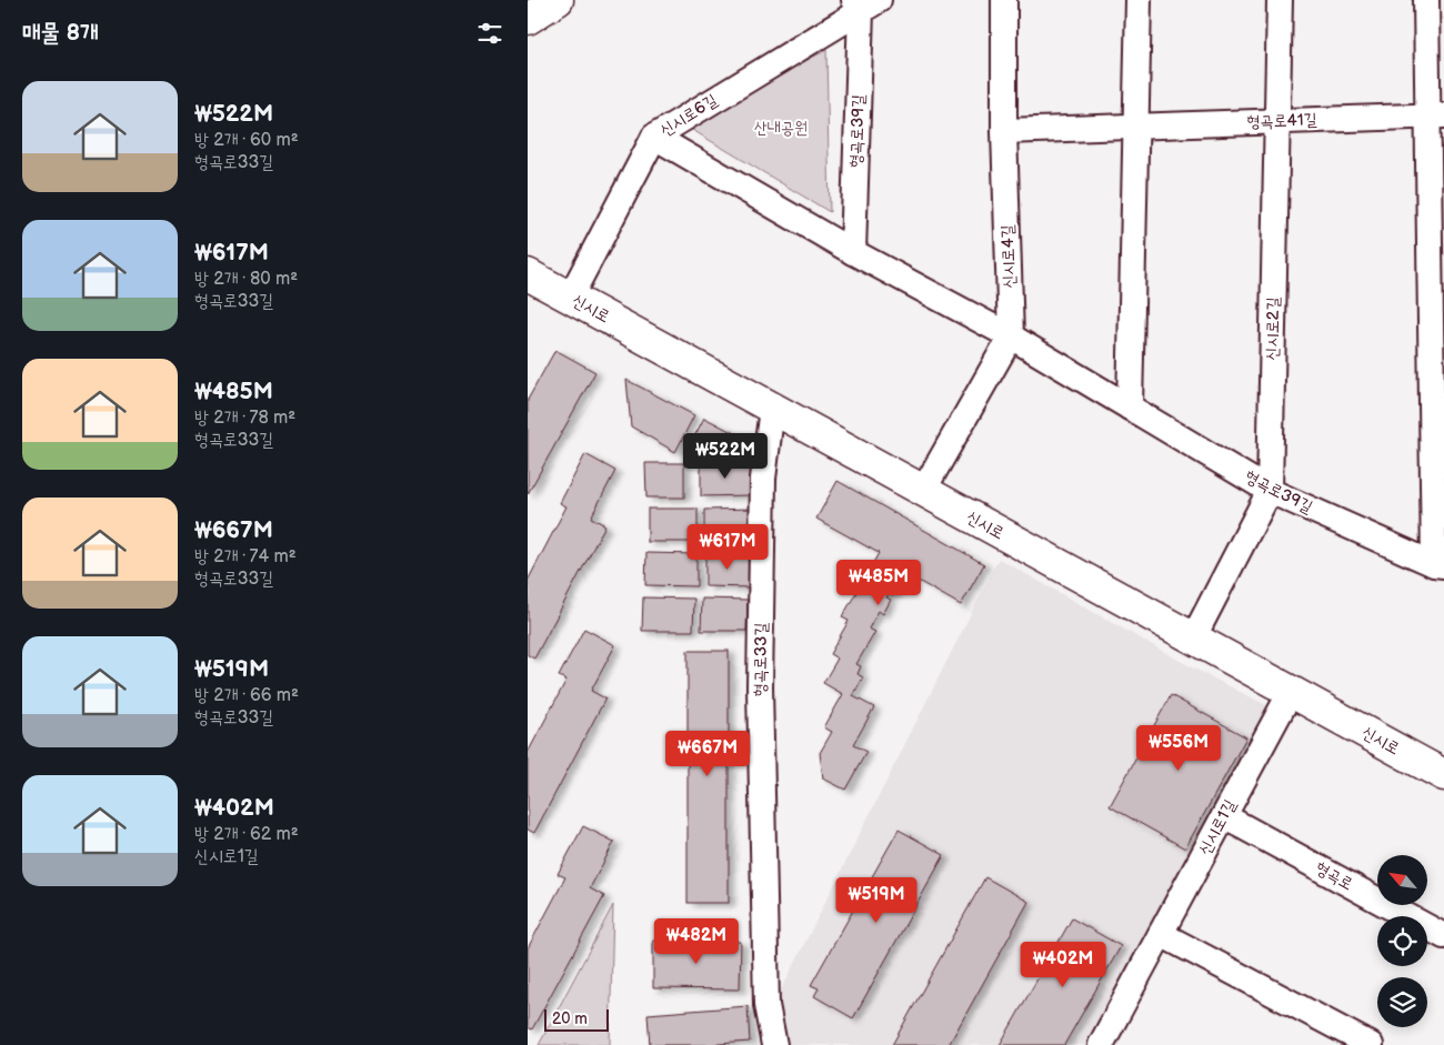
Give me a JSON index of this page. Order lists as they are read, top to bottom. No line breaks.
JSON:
{"streets":{"street":["신시로6길","형곡로41길","형곡로39길","신시로4길","신시로","신시로2길","형곡로33길","신시로1길","형곡로"]},"crossings":[["신시로6길","형곡로39길"],["신시로6길","신시로"],["형곡로41길","형곡로39길"],["형곡로41길","신시로4길"],["형곡로41길","신시로2길"],["형곡로39길","신시로4길"],["형곡로39길","신시로2길"],["신시로","신시로2길"],["신시로","형곡로33길"],["신시로","신시로1길"],["신시로1길","형곡로"]],"parks":["산내공원"],"scale_bar":"20 m","north":"top left","page":{"heading":"매물 8개","list":[{"name":"₩522M","note":"방 2개 · 60 m² · 형곡로33길"},{"name":"₩617M","note":"방 2개 · 80 m² · 형곡로33길"},{"name":"₩485M","note":"방 2개 · 78 m² · 형곡로33길"},{"name":"₩667M","note":"방 2개 · 74 m² · 형곡로33길"},{"name":"₩519M","note":"방 2개 · 66 m² · 형곡로33길"},{"name":"₩402M","note":"방 2개 · 62 m² · 신시로1길"}],"price":["₩522M","₩617M","₩485M","₩556M","₩667M","₩519M","₩482M","₩402M"],"scale":"20 m"}}
